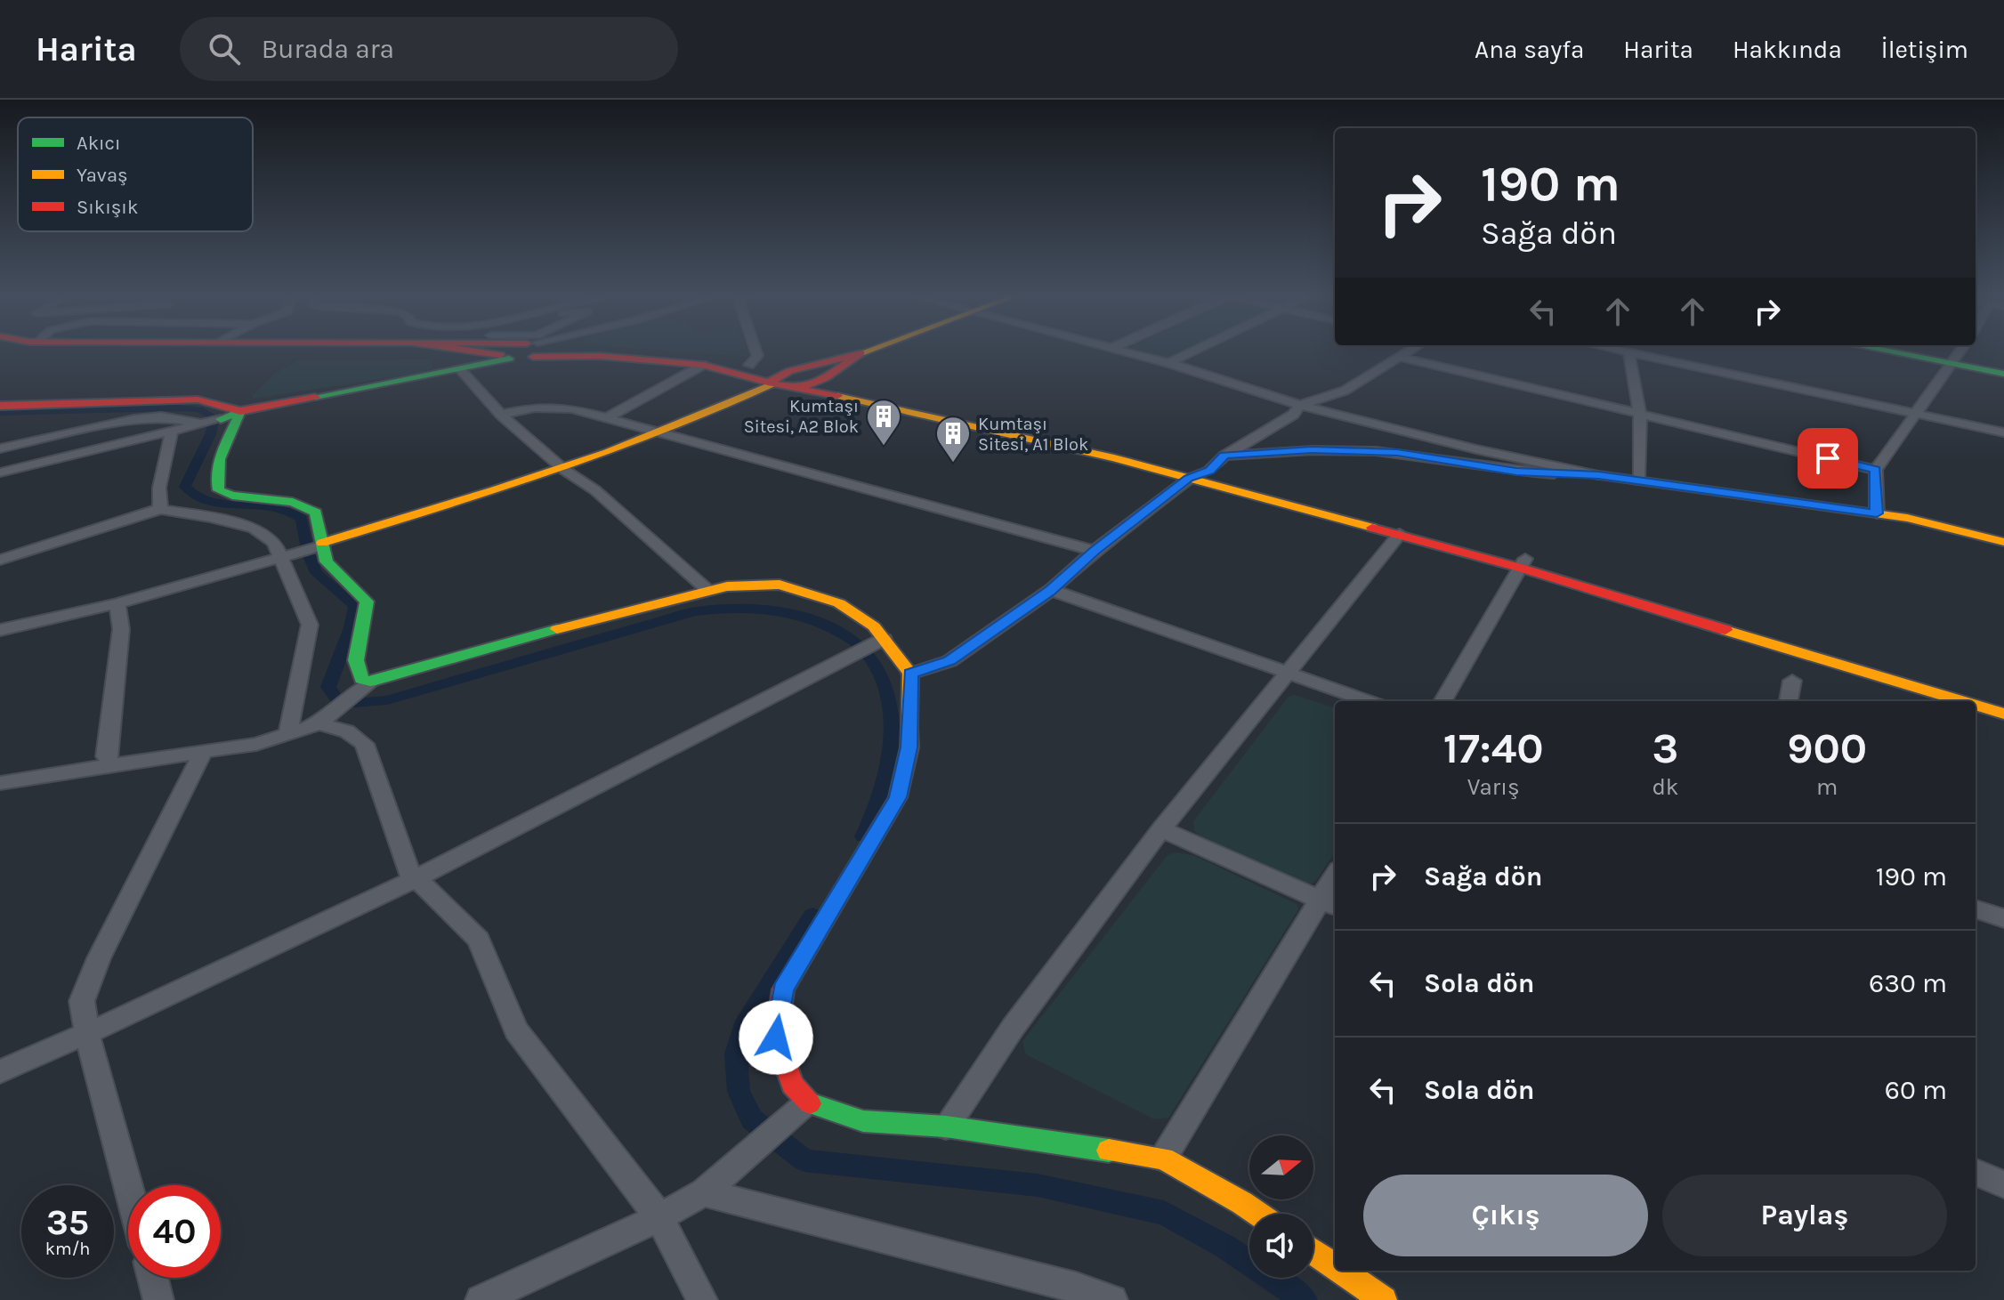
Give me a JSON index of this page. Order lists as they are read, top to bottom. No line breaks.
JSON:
{"places":{"building":["Kumtaşı Sitesi, A2 Blok","Kumtaşı Sitesi, A1 Blok"]},"legend":["Akıcı","Yavaş","Sıkışık"],"north":"right","page":{"header":"Harita","search":"Burada ara","nav":["Ana sayfa","Harita","Hakkında","İletişim"],"turn":["190 m","Sağa dön"],"eta":["17:40","Varış","3","dk","900","m"],"list":[{"name":"Sağa dön","value":"190 m"},{"name":"Sola dön","value":"630 m"},{"name":"Sola dön","value":"60 m"}],"buttons":["Çıkış","Paylaş"],"speed":"35 km/h","limit":"40"}}
